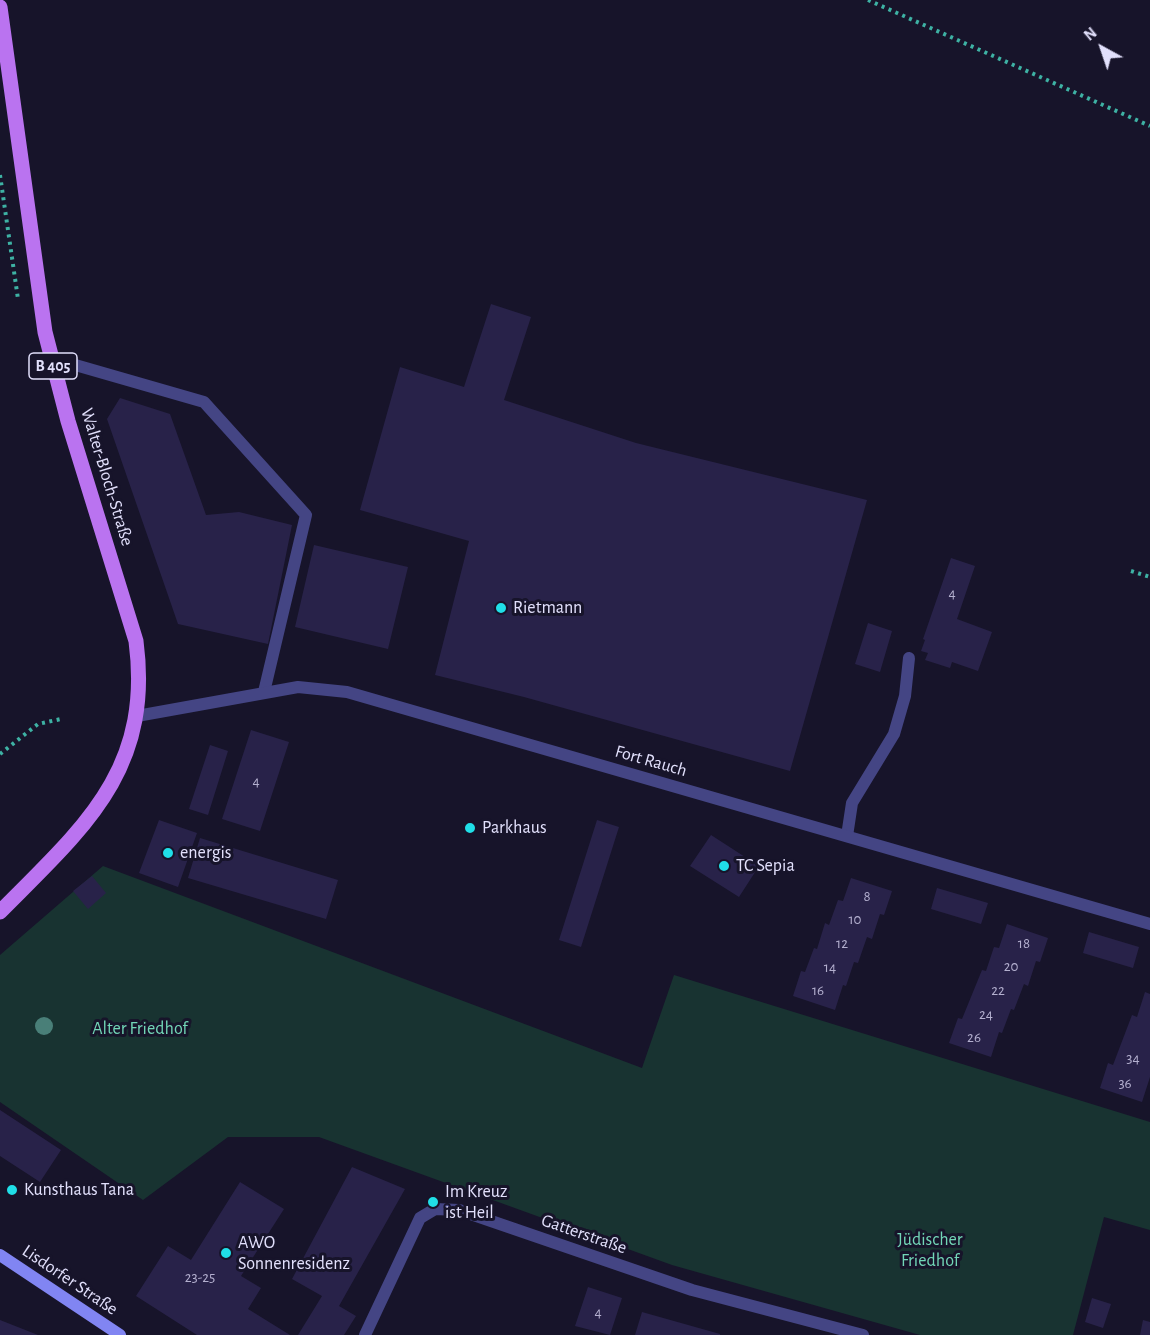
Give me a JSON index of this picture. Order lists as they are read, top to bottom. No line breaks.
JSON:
{"streets":{"main road":["B 405","Walter-Bloch-Straße","Lisdorfer Straße"],"street":["Fort Rauch","Gatterstraße"]},"crossings":[["Walter-Bloch-Straße","Fort Rauch"]],"parks":["Alter Friedhof","Jüdischer Friedhof"],"places":["Rietmann","Parkhaus","energis","TC Sepia","Kunsthaus Tana","Im Kreuz ist Heil","AWO Sonnenresidenz"],"house_numbers":["4","4","8","10","12","18","20","14","16","22","24","26","34","36","23-25","4"],"north":"top left"}
